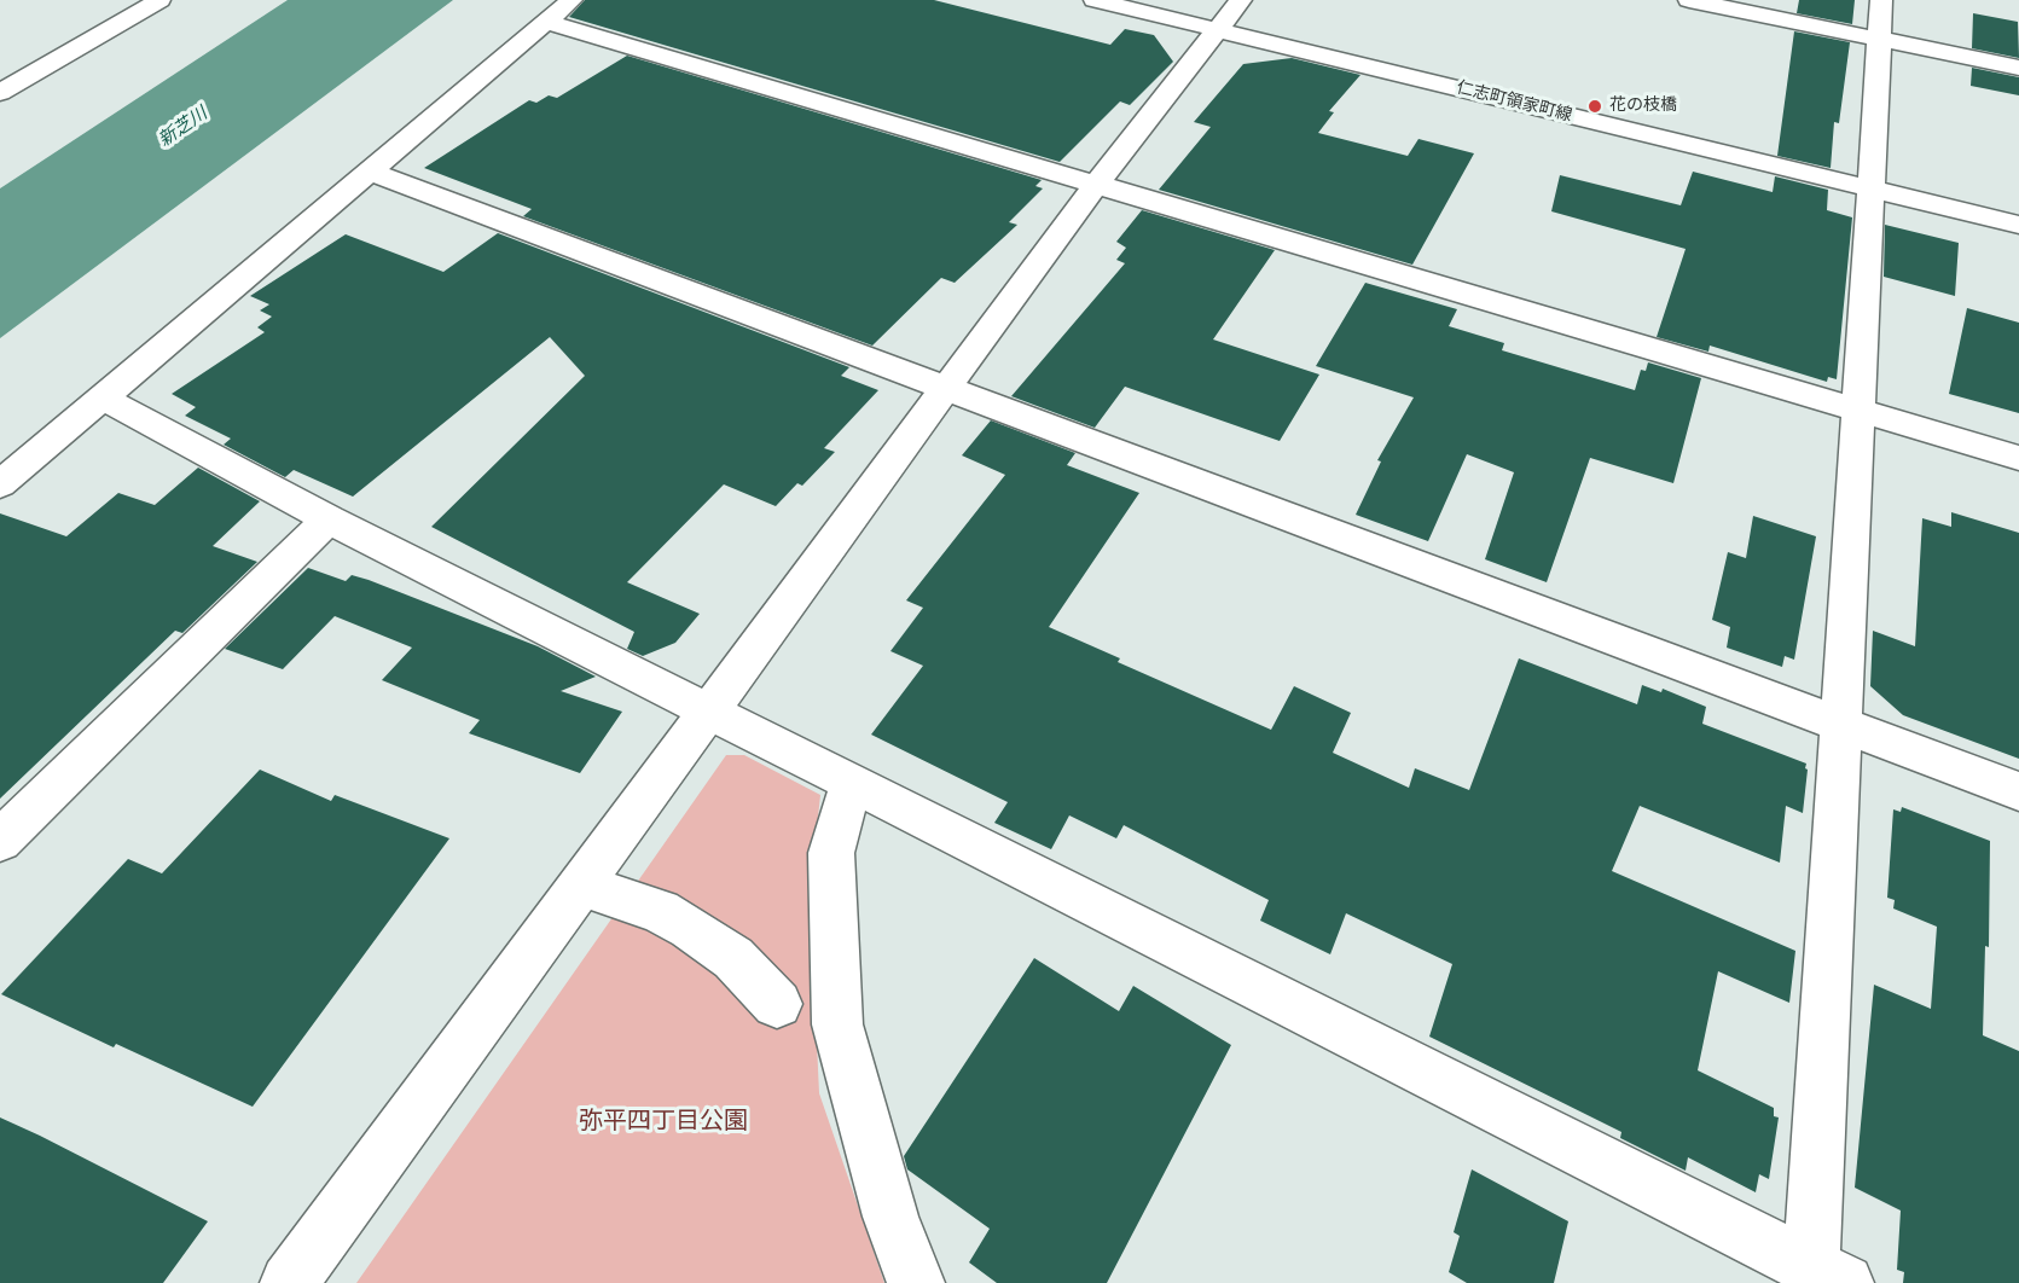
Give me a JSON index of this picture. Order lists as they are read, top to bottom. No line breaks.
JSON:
{"streets":{"street":["仁志町領家町線"]},"water":["新芝川"],"parks":["弥平四丁目公園"],"places":["花の枝橋"]}
